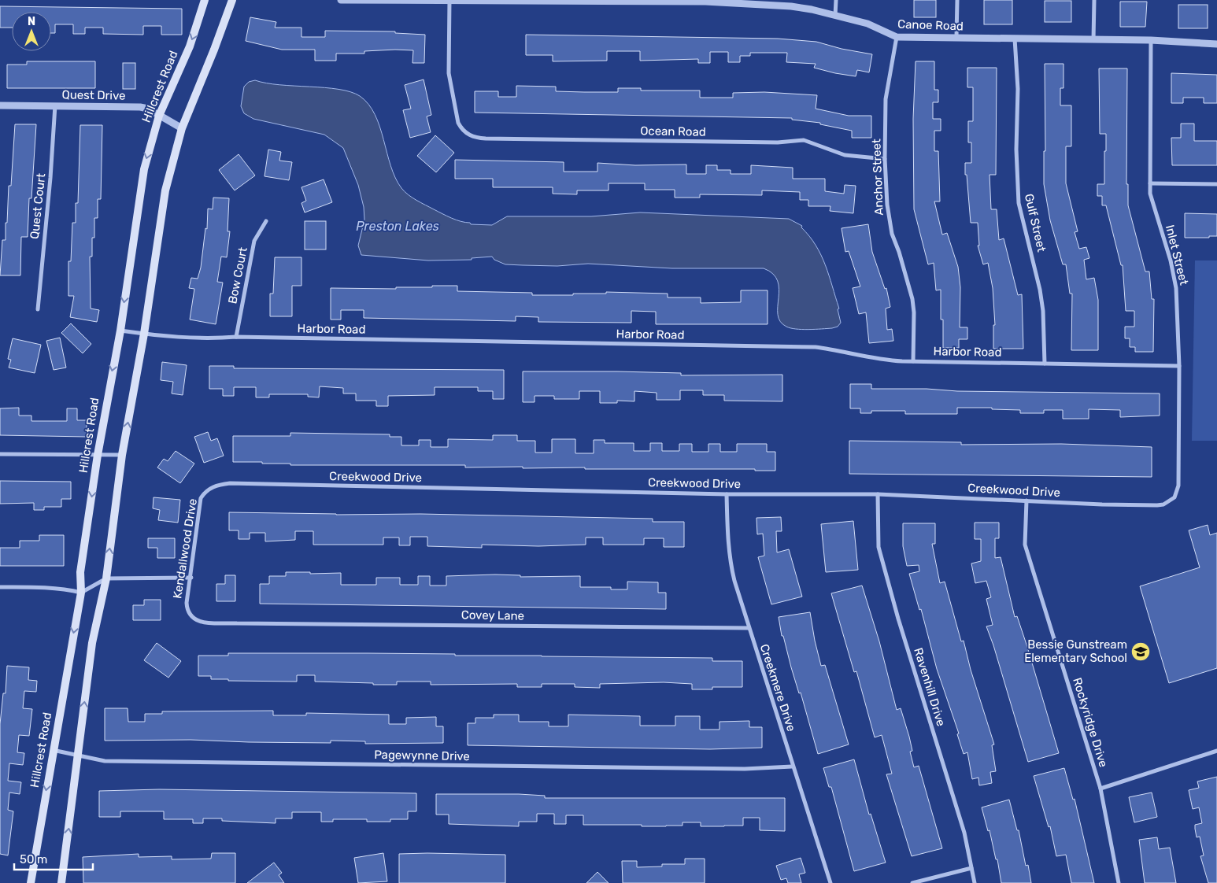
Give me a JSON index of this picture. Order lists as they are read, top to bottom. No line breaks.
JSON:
{"streets":{"main road":["Hillcrest Road"],"street":["Canoe Road","Quest Drive","Ocean Road","Anchor Street","Quest Court","Gulf Street","Inlet Street","Bow Court","Harbor Road","Creekwood Drive","Kendallwood Drive","Covey Lane","Ravenhill Drive","Creekmere Drive","Rockyridge Drive","Pagewynne Drive"]},"crossings":[["Canoe Road","Ocean Road"],["Canoe Road","Anchor Street"],["Canoe Road","Gulf Street"],["Canoe Road","Inlet Street"],["Hillcrest Road","Quest Drive"],["Hillcrest Road","Harbor Road"],["Hillcrest Road","Pagewynne Drive"],["Quest Drive","Quest Court"],["Ocean Road","Anchor Street"],["Anchor Street","Harbor Road"],["Gulf Street","Harbor Road"],["Inlet Street","Harbor Road"],["Inlet Street","Creekwood Drive"],["Bow Court","Harbor Road"],["Creekwood Drive","Kendallwood Drive"],["Creekwood Drive","Ravenhill Drive"],["Creekwood Drive","Creekmere Drive"],["Creekwood Drive","Rockyridge Drive"],["Kendallwood Drive","Covey Lane"],["Covey Lane","Creekmere Drive"],["Creekmere Drive","Pagewynne Drive"]],"water":["Preston Lakes"],"places":{"school or university":["Bessie Gunstream Elementary School"]},"scale_bar":"50 m","north":"top"}
